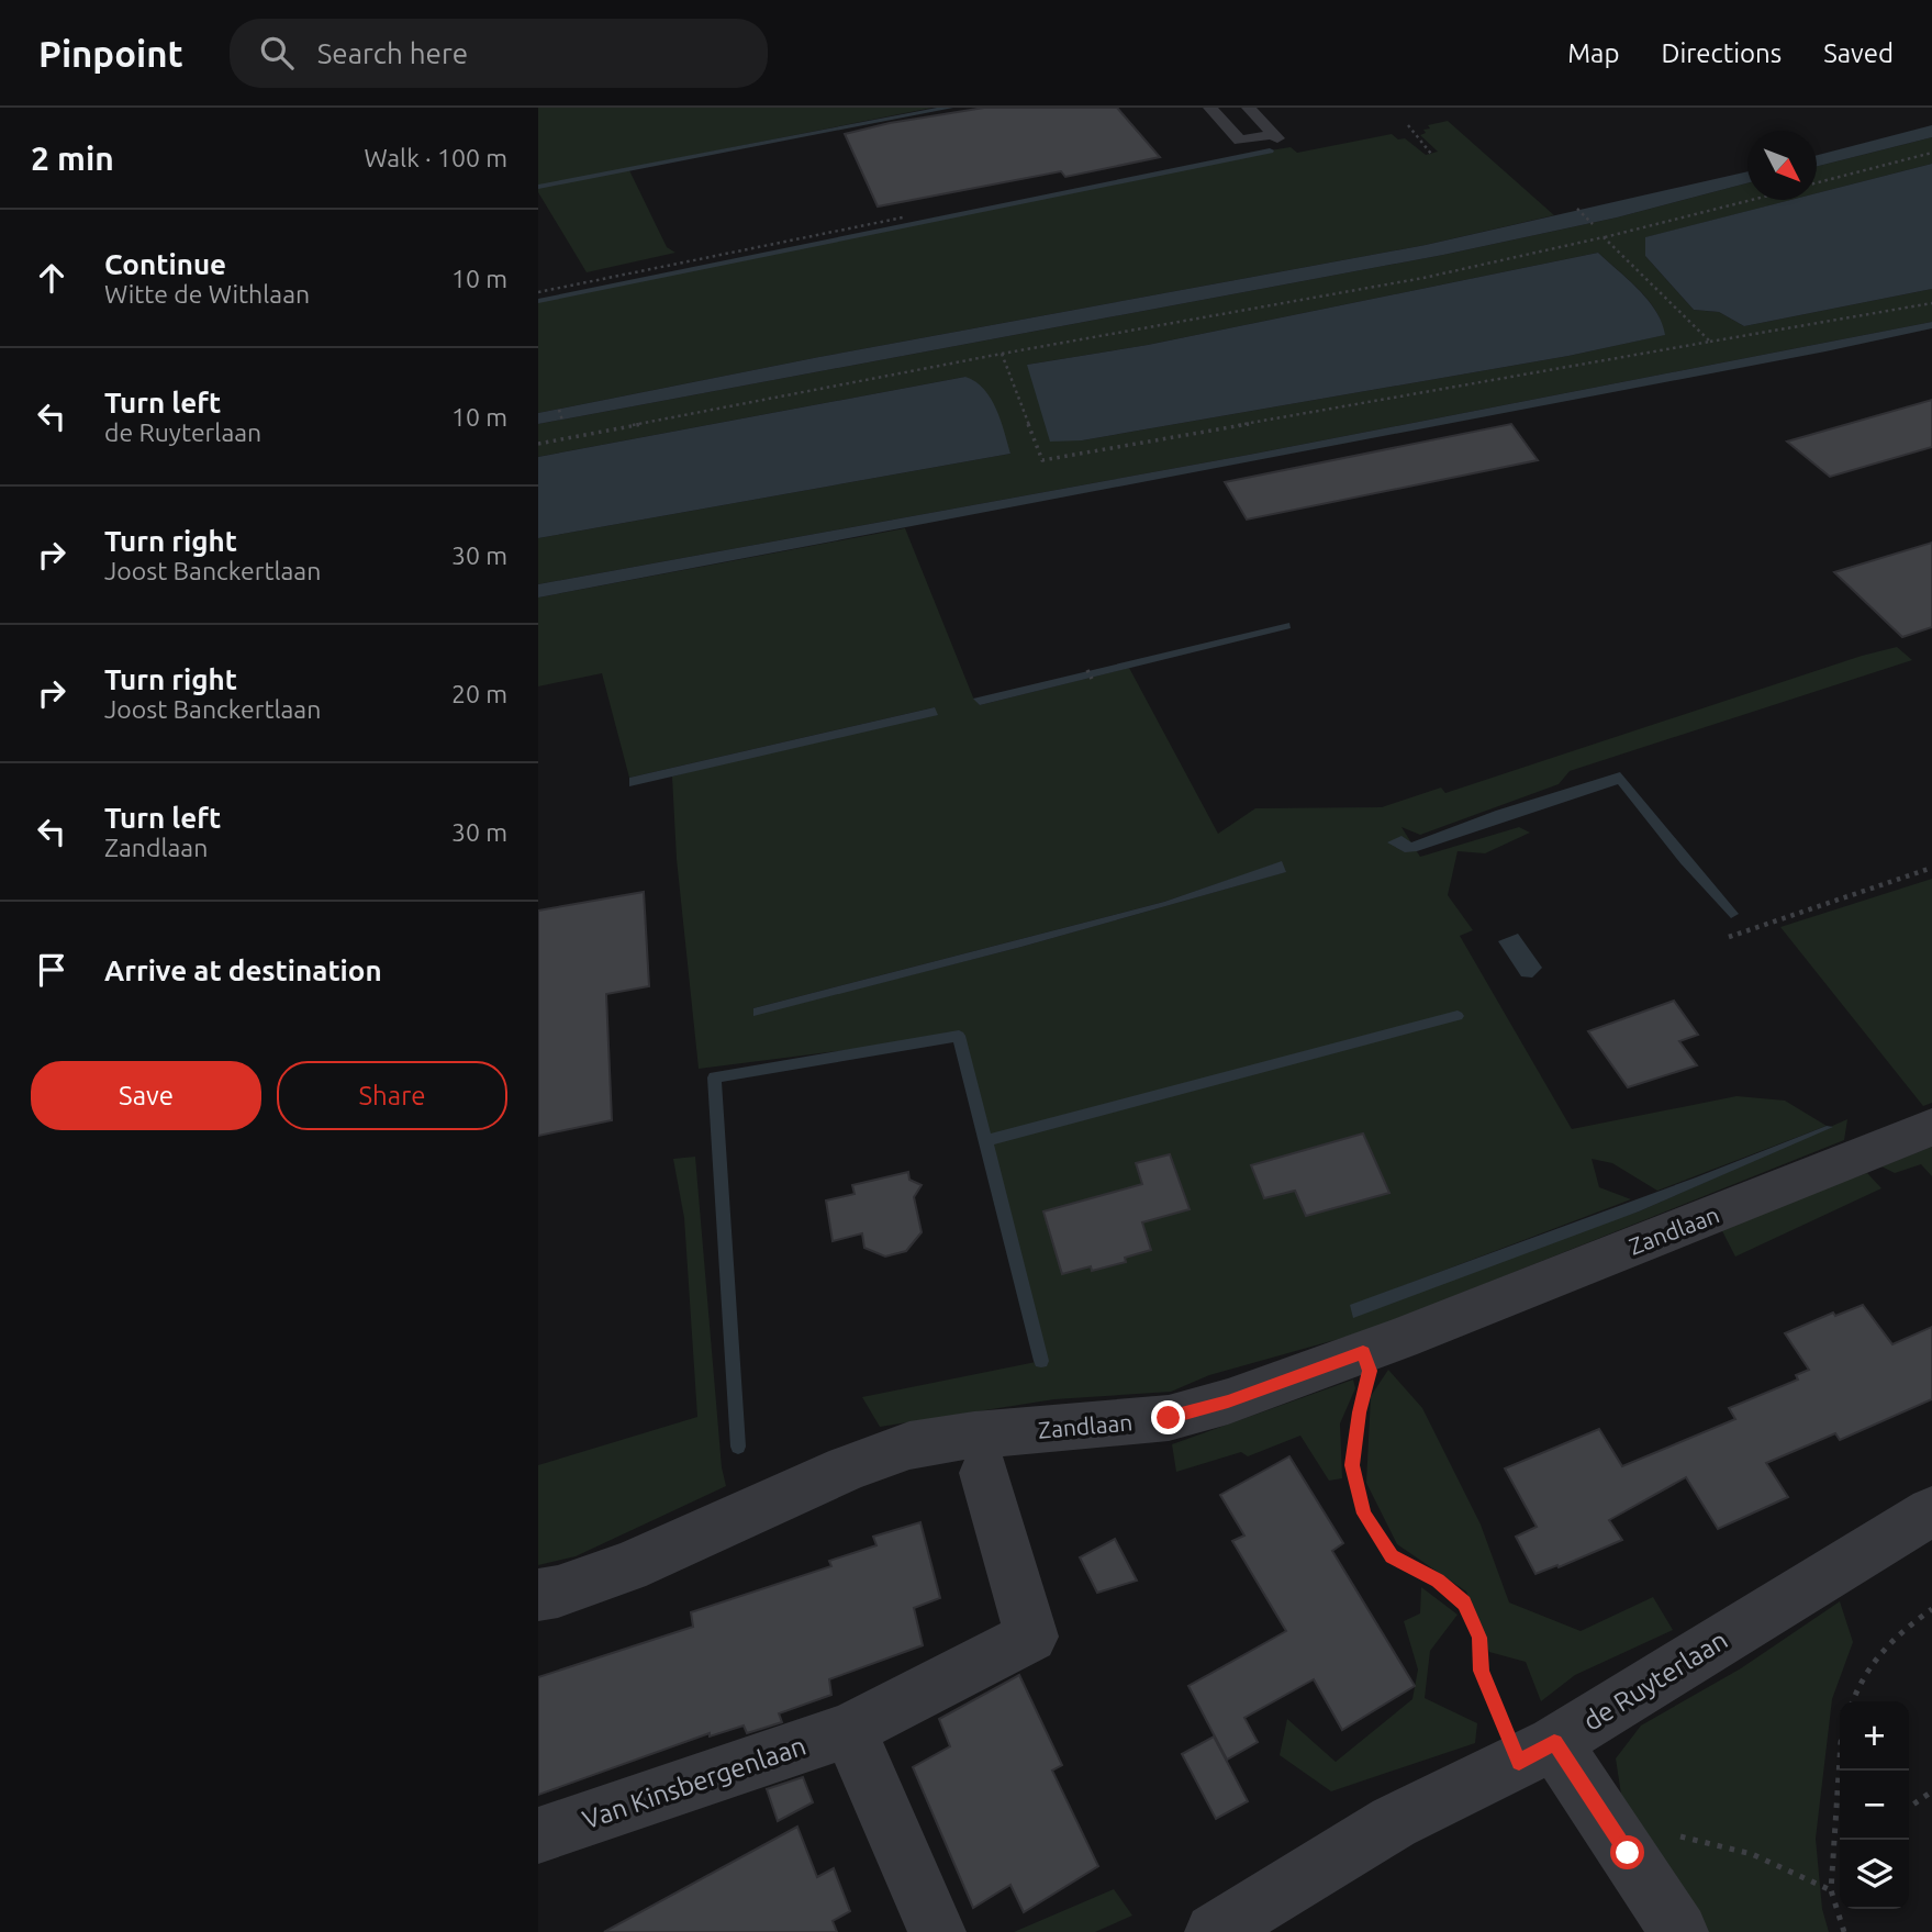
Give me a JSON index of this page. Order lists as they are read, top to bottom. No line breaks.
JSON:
{"streets":{"street":["Zandlaan","de Ruyterlaan","Van Kinsbergenlaan"]},"north":"bottom right","page":{"header":"Pinpoint","search":"Search here","nav":["Map","Directions","Saved"],"heading":["2 min","Walk · 100 m"],"list":[["Continue","Witte de Withlaan","10 m"],["Turn left","de Ruyterlaan","10 m"],["Turn right","Joost Banckertlaan","30 m"],["Turn right","Joost Banckertlaan","20 m"],["Turn left","Zandlaan","30 m"],"Arrive at destination"],"buttons":["Save","Share"],"map_buttons":["+","−"]}}
